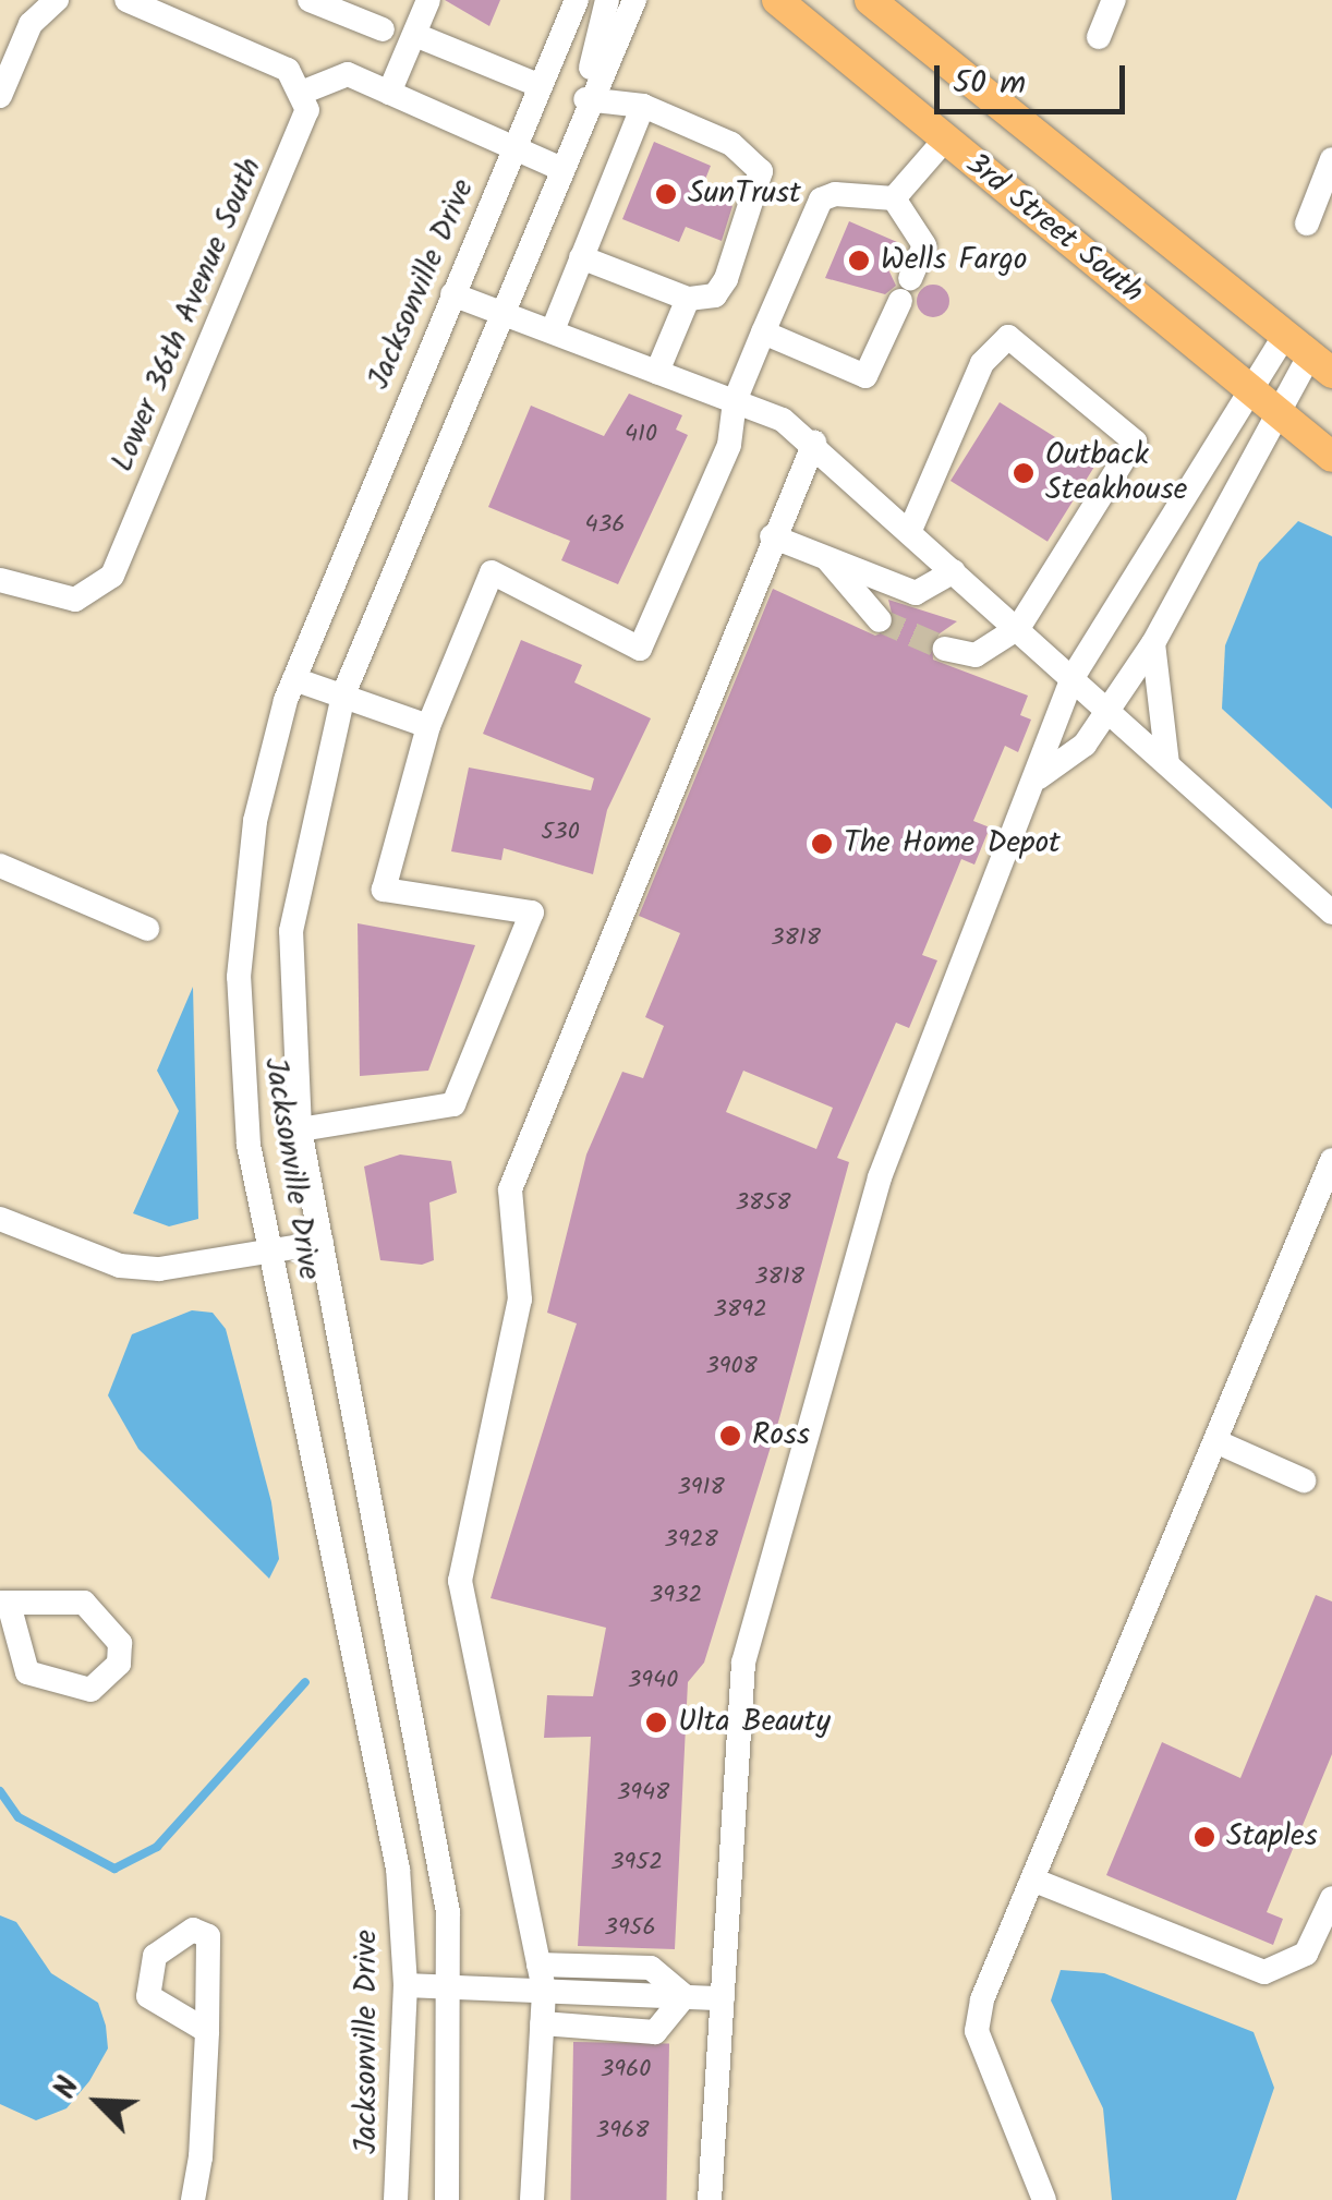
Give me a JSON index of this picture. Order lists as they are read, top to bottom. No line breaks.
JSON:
{"streets":{"main road":["3rd Street South"],"street":["Jacksonville Drive","Lower 36th Avenue South"]},"places":["SunTrust","Wells Fargo","Outback Steakhouse","The Home Depot","Ross","Ulta Beauty","Staples"],"house_numbers":["410","436","530","3818","3858","3818","3892","3908","3918","3928","3932","3940","3948","3952","3956","3960","3968"],"scale_bar":"50 m","north":"top left"}
